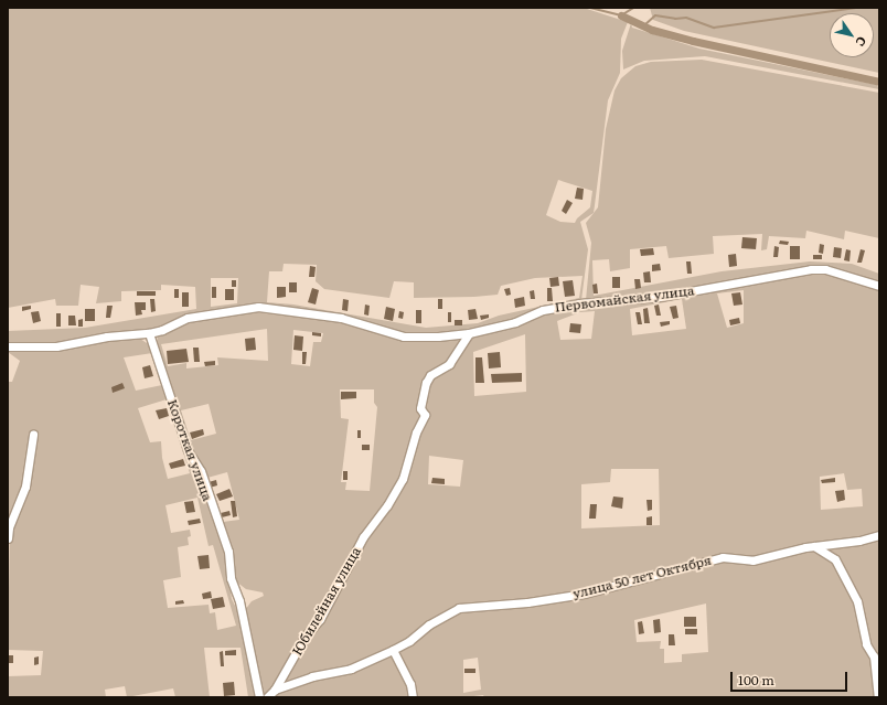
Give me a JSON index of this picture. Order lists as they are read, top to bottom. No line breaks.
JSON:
{"streets":{"street":["Первомайская улица","Короткая улица","улица 50 лет Октября","Юбилейная улица"]},"crossings":[["Первомайская улица","Короткая улица"],["Первомайская улица","Юбилейная улица"],["улица 50 лет Октября","Юбилейная улица"]],"scale_bar":"100 m","north":"bottom right"}
